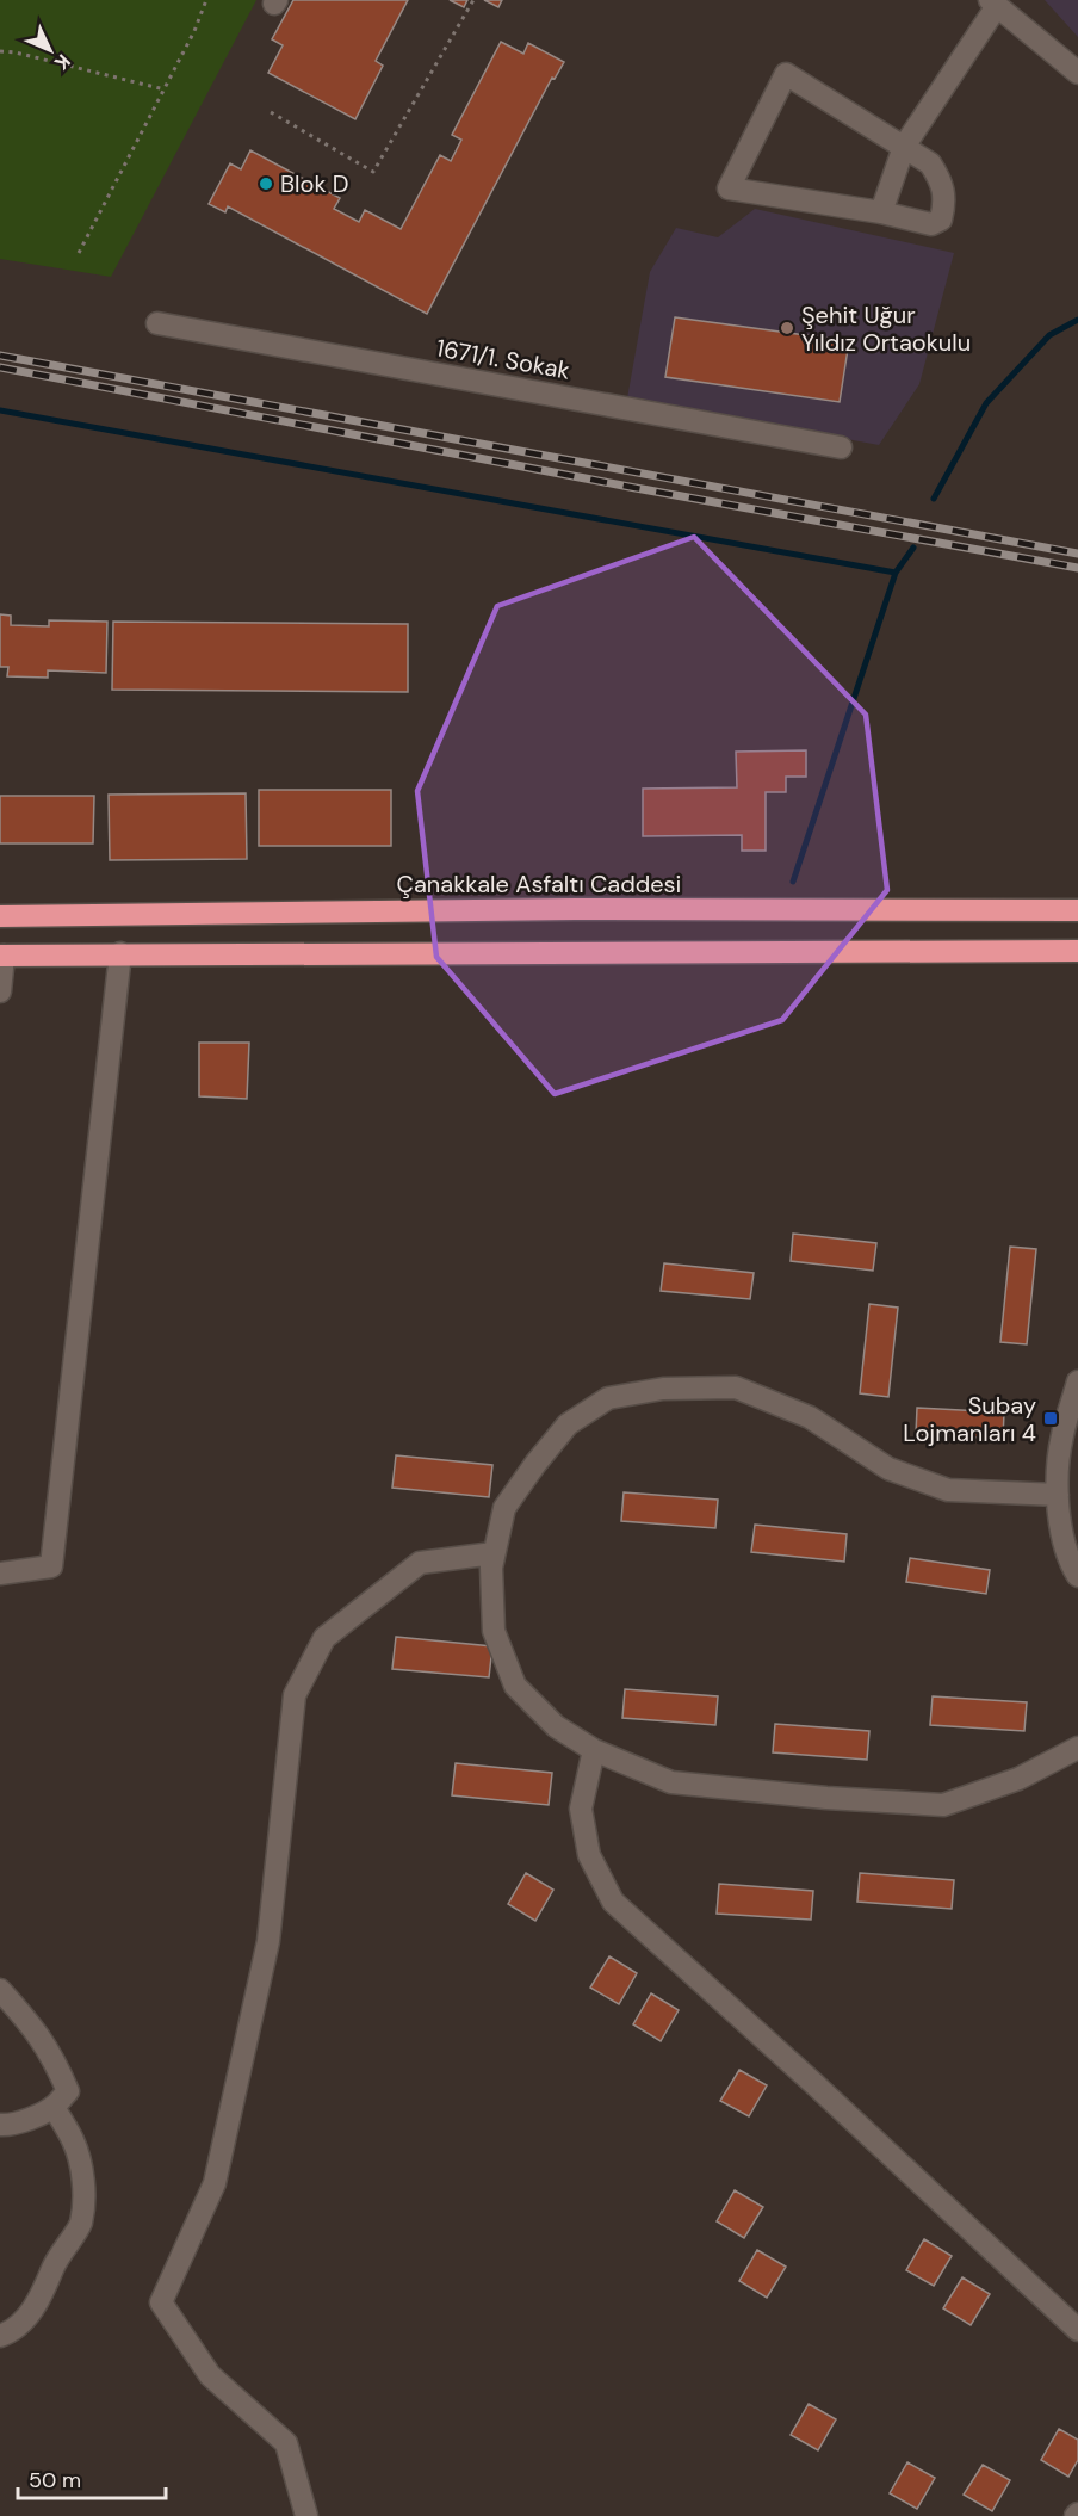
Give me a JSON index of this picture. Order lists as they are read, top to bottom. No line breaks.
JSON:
{"streets":{"highway":["Çanakkale Asfaltı Caddesi"],"street":["1671/1. Sokak"]},"places":{"other":["Blok D","Şehit Uğur Yıldız Ortaokulu"],"transit":["Subay Lojmanları 4"]},"scale_bar":"50 m","north":"bottom right"}
